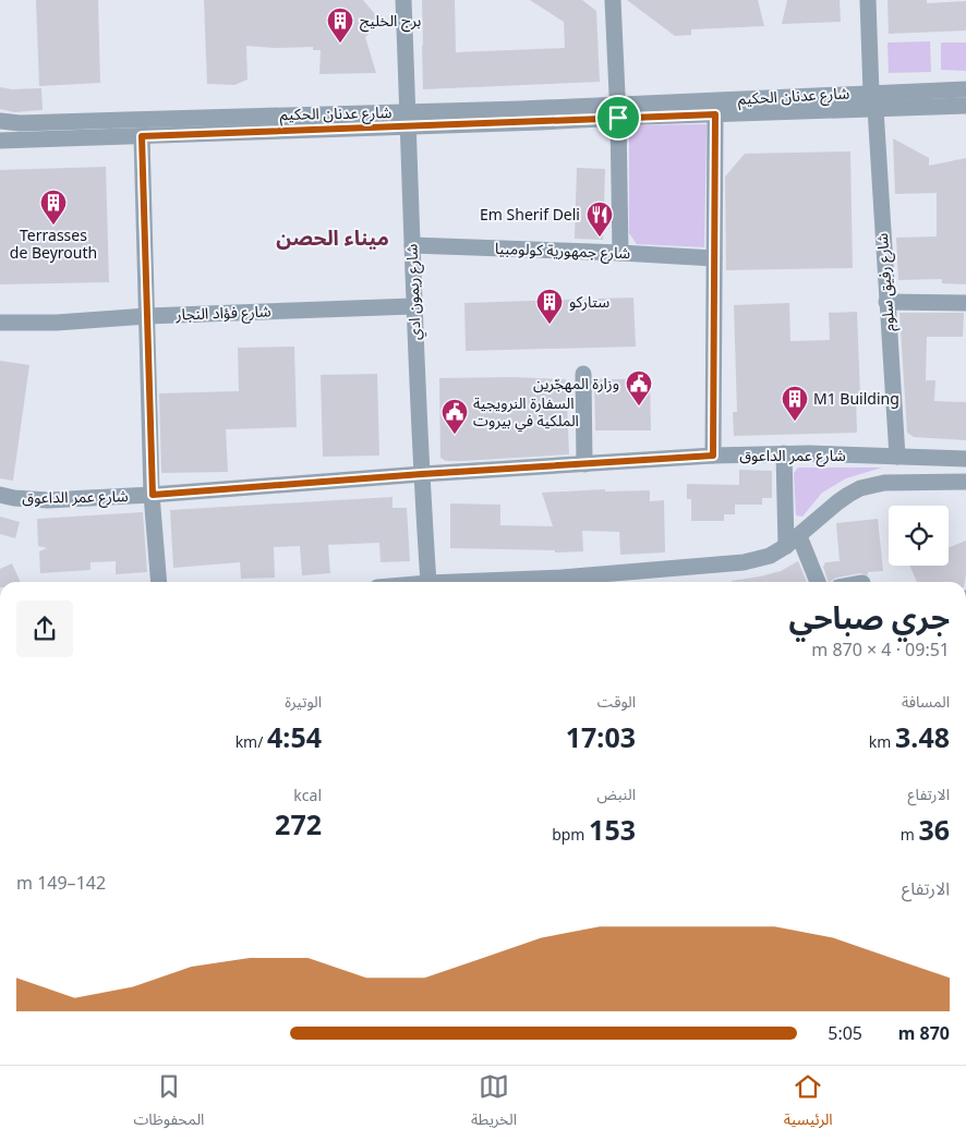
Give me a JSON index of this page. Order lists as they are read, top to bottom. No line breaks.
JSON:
{"streets":{"street":["شارع عدنان الحكيم","شارع جمهورية كولومبيا","شارع رفيق سلوم","شارع ريمون ادي","شارع فؤاد النجار","شارع عمر الداعوق"]},"crossings":[["شارع عدنان الحكيم","شارع رفيق سلوم"],["شارع عدنان الحكيم","شارع ريمون ادي"],["شارع جمهورية كولومبيا","شارع ريمون ادي"],["شارع رفيق سلوم","شارع عمر الداعوق"],["شارع ريمون ادي","شارع فؤاد النجار"],["شارع ريمون ادي","شارع عمر الداعوق"]],"districts":["ميناء الحصن"],"places":{"building":["برج الخليج","Terrasses de Beyrouth","ستاركو","M1 Building"],"restaurant":["Em Sherif Deli"],"public building":["وزارة المهجّرين","السفارة النرويجية الملكية في بيروت"]},"page":{"heading":["جري صباحي","09:51 · 4 × 870 m"],"stats":[["المسافة","3.48 km"],["الوقت","17:03"],["الوتيرة","4:54 /km"],["الارتفاع","36 m"],["النبض","153 bpm"],["kcal","272"]],"chart":["الارتفاع","142–149 m"],"list":[{"name":"870 m","note":"5:05"}],"tabs":["الرئيسية","الخريطة","المحفوظات"]}}
